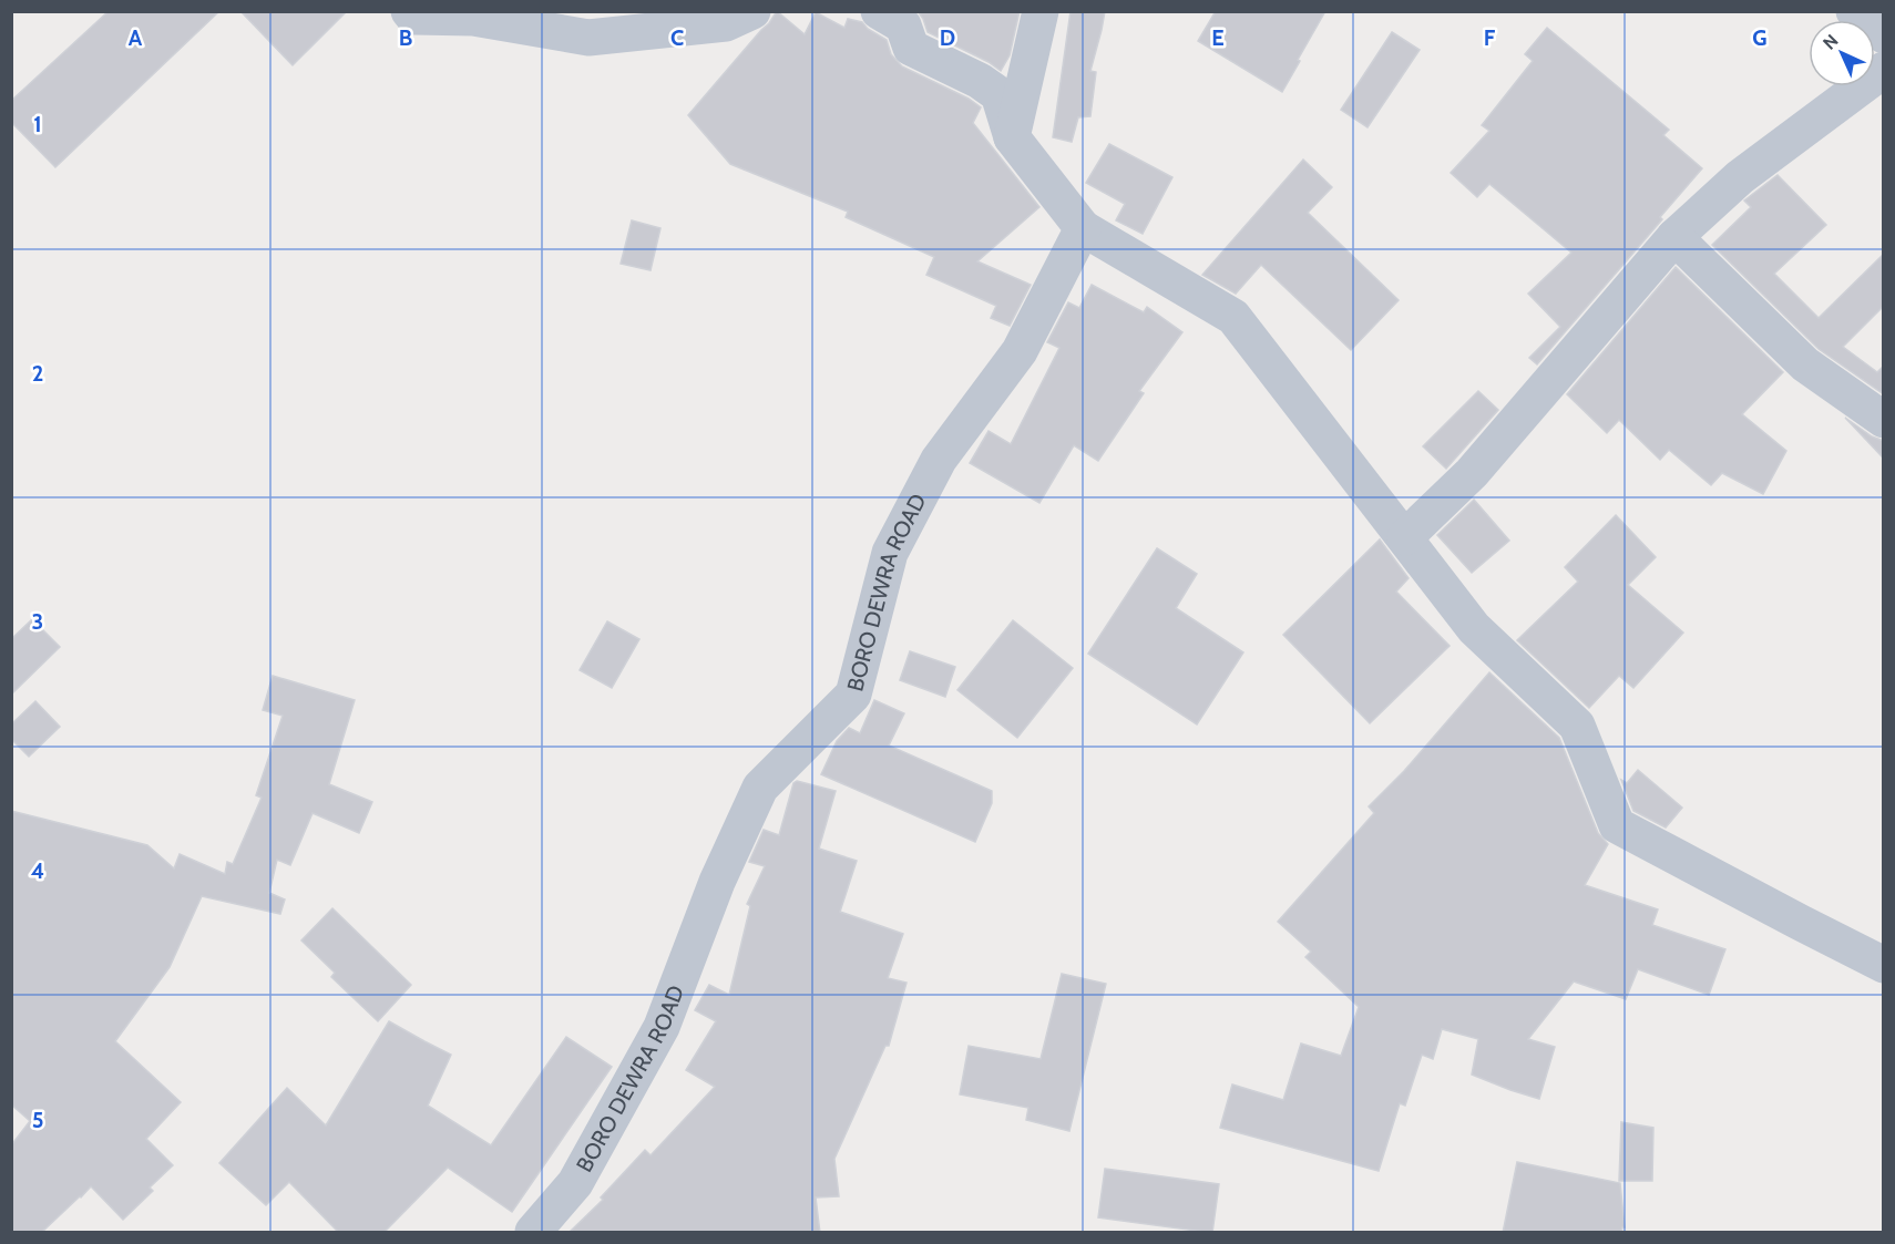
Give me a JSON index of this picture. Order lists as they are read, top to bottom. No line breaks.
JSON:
{"streets":{"street":["BORO DEWRA ROAD"]},"north":"top left","grid":{"columns":["A","B","C","D","E","F","G"],"rows":["1","2","3","4","5"]}}
